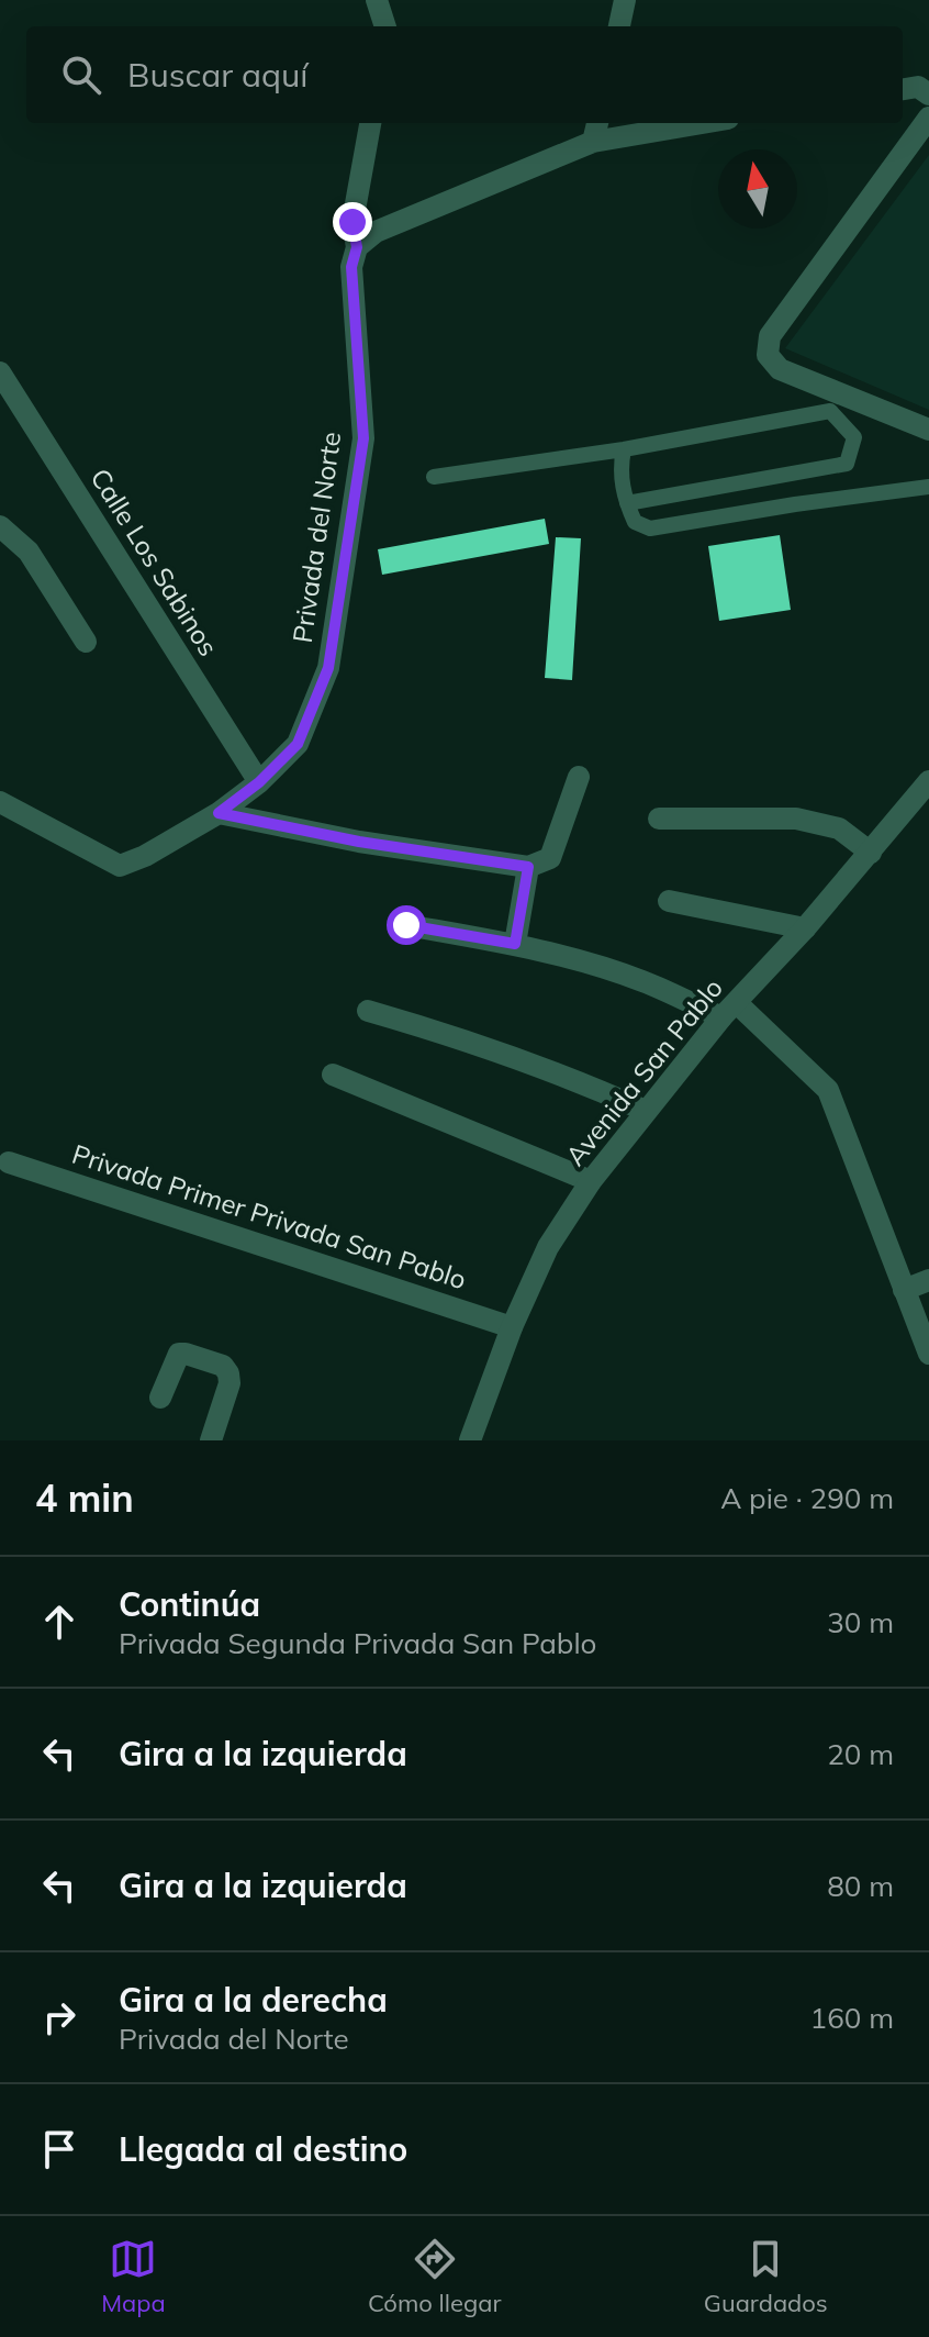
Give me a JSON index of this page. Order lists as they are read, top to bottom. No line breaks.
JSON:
{"streets":{"street":["Privada del Norte","Calle Los Sabinos","Avenida San Pablo","Privada Primer Privada San Pablo"]},"crossings":[["Privada del Norte","Calle Los Sabinos"],["Avenida San Pablo","Privada Primer Privada San Pablo"]],"north":"top","page":{"search":"Buscar aquí","heading":["4 min","A pie · 290 m"],"list":[["Continúa","Privada Segunda Privada San Pablo","30 m"],["Gira a la izquierda","20 m"],["Gira a la izquierda","80 m"],["Gira a la derecha","Privada del Norte","160 m"],"Llegada al destino"],"nav":["Mapa","Cómo llegar","Guardados"]}}
